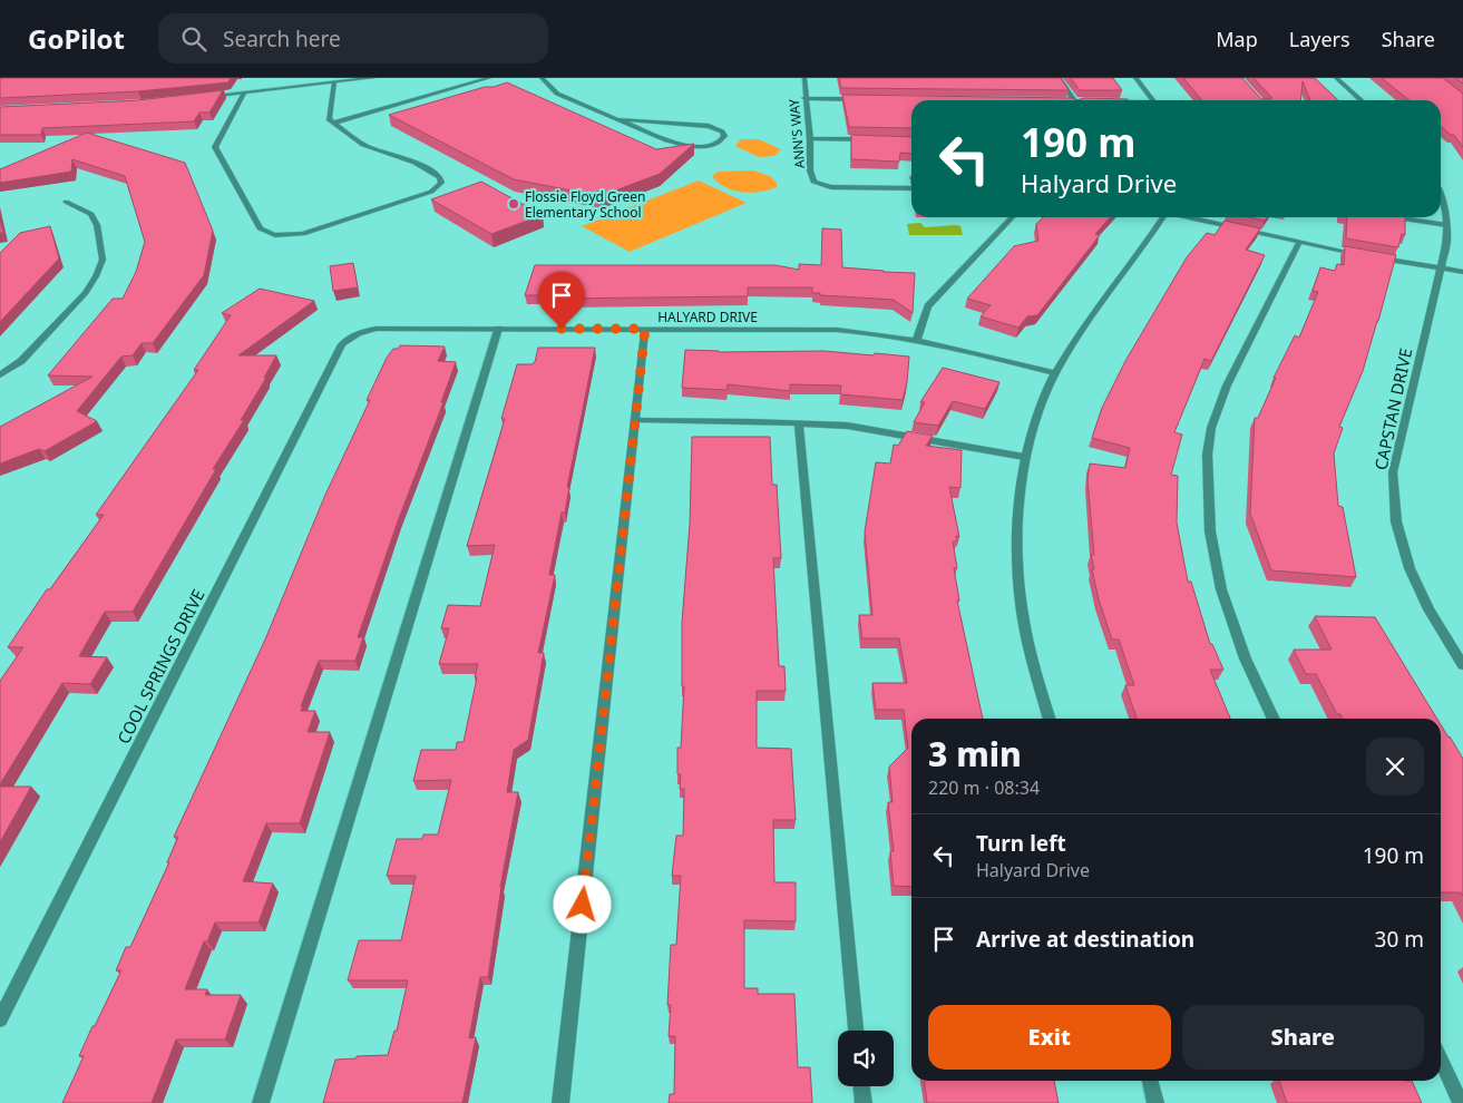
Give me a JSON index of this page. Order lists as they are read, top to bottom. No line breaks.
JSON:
{"streets":{"street":["ANN'S WAY","HALYARD DRIVE","CAPSTAN DRIVE","COOL SPRINGS DRIVE"]},"crossings":[["HALYARD DRIVE","COOL SPRINGS DRIVE"]],"places":["Flossie Floyd Green Elementary School"],"page":{"header":"GoPilot","search":"Search here","nav":["Map","Layers","Share"],"turn":["190 m","Halyard Drive"],"heading":["3 min","220 m · 08:34"],"list":[{"name":"Turn left","note":"Halyard Drive","value":"190 m"},{"name":"Arrive at destination","value":"30 m"}],"buttons":["Exit","Share"]}}
